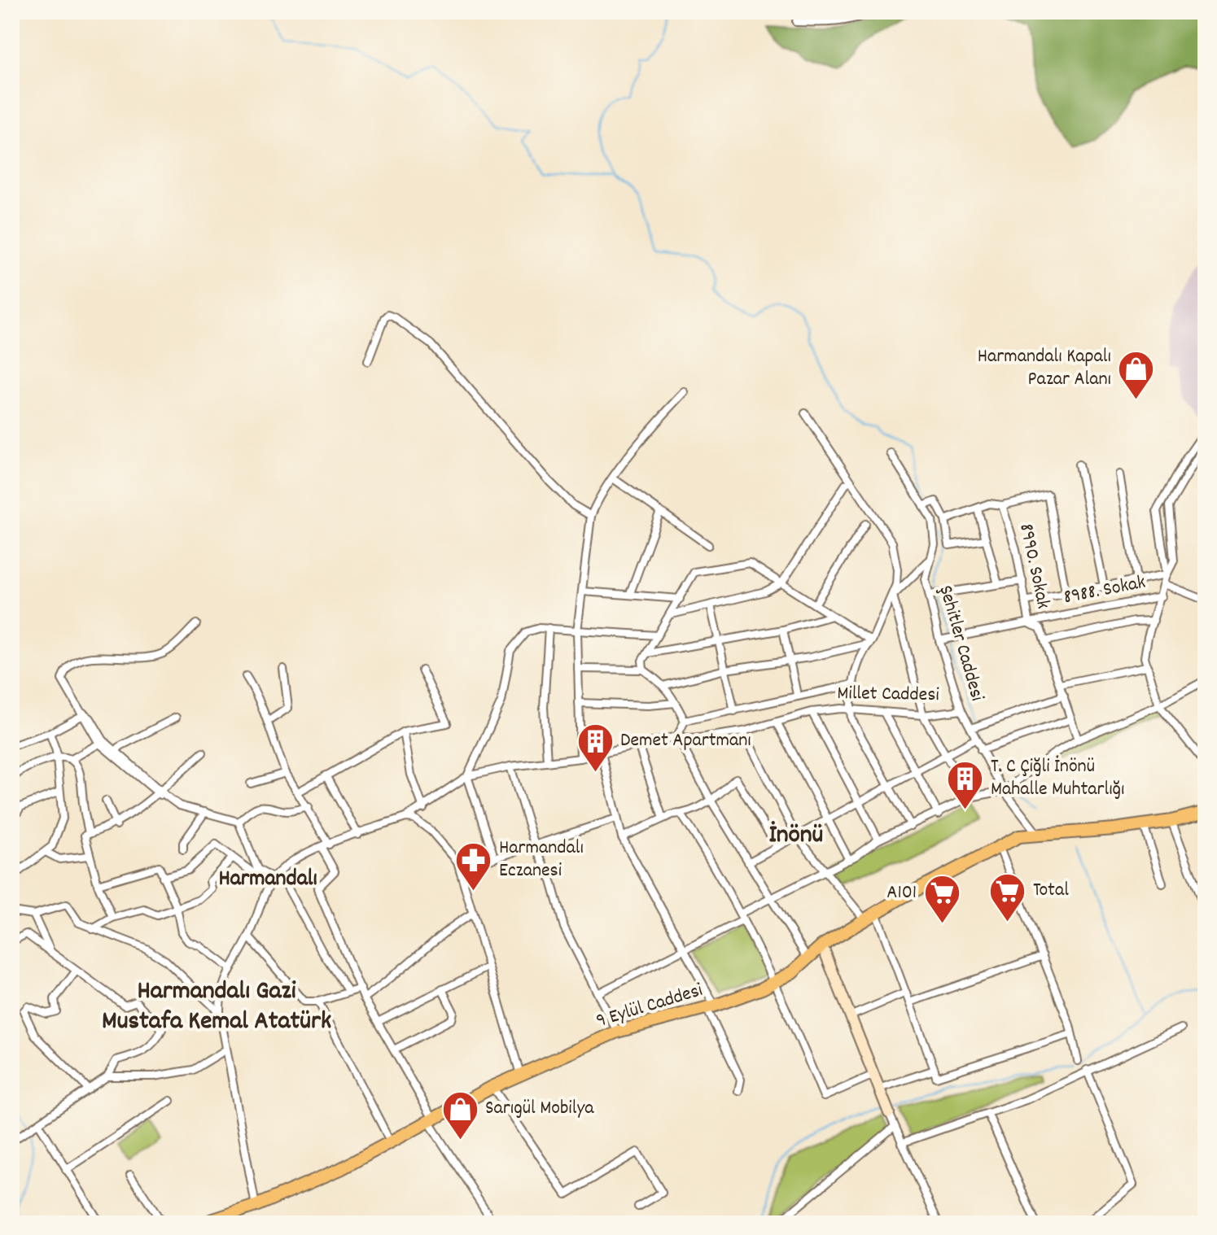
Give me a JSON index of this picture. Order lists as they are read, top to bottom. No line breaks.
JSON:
{"streets":{"main road":["9 Eylül Caddesi"],"street":["8990. Sokak","8988. Sokak","Şehitler Caddesi","Millet Caddesi"]},"crossings":[["8990. Sokak","8988. Sokak"],["8988. Sokak","Şehitler Caddesi"],["Şehitler Caddesi","Millet Caddesi"],["Şehitler Caddesi","9 Eylül Caddesi"]],"districts":["İnönü","Harmandalı","Harmandalı Gazi Mustafa Kemal Atatürk"],"places":{"shop":["Harmandalı Kapalı Pazar Alanı","Sarıgül Mobilya"],"building":["Demet Apartmanı","T. C Çiğli İnönü Mahalle Muhtarlığı"],"pharmacy":["Harmandalı Eczanesi"],"supermarket":["Total","A101"]}}
